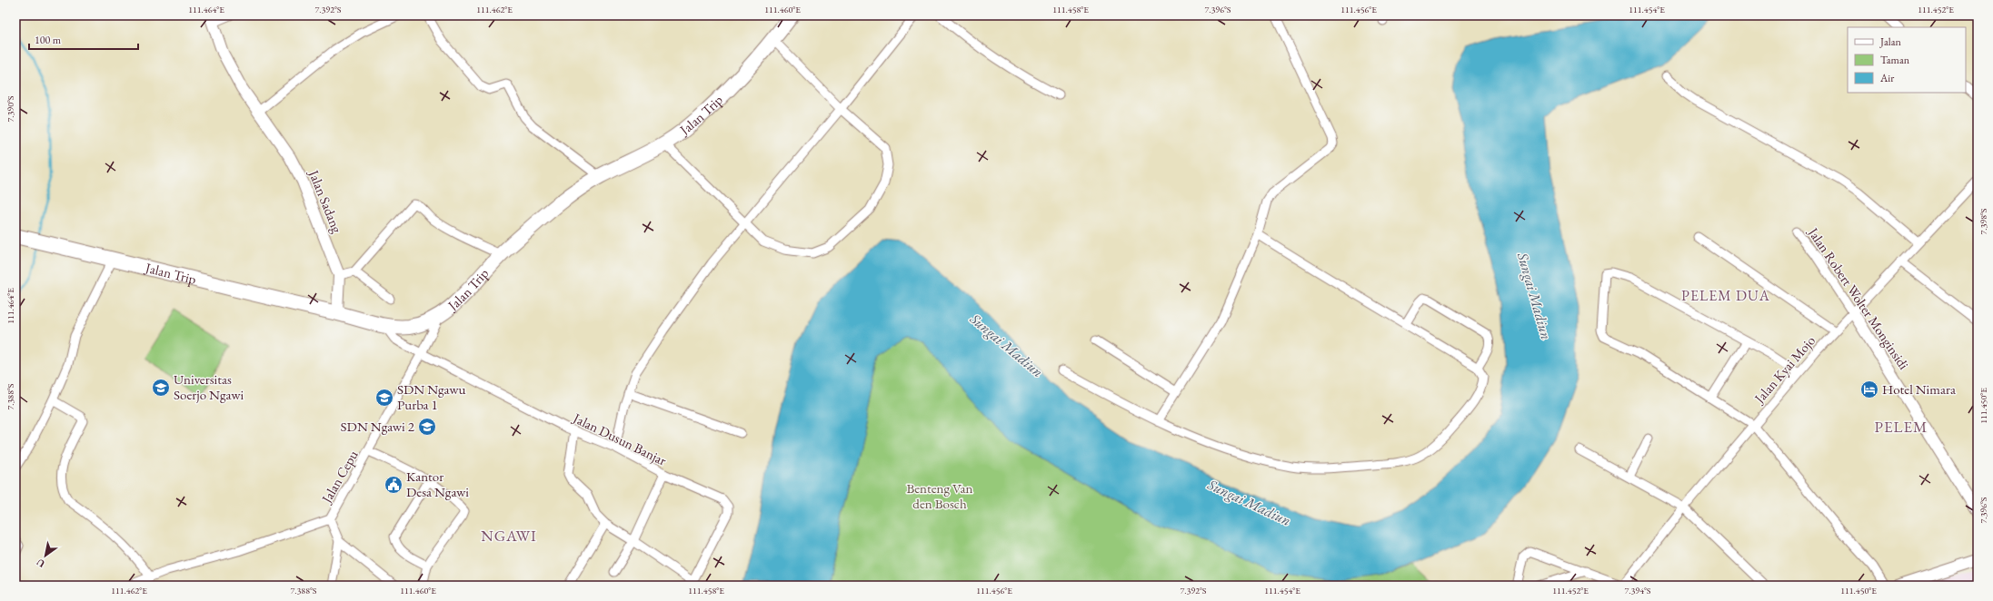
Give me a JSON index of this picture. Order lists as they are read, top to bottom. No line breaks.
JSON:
{"streets":{"highway":["Jalan Trip"],"main road":["Jalan Sadang","Jalan Robert Wolter Monginsidi"],"street":["Jalan Kyai Mojo","Jalan Dusun Banjar","Jalan Cepu"]},"crossings":[["Jalan Trip","Jalan Sadang"],["Jalan Trip","Jalan Dusun Banjar"],["Jalan Trip","Jalan Cepu"],["Jalan Robert Wolter Monginsidi","Jalan Kyai Mojo"],["Jalan Dusun Banjar","Jalan Cepu"]],"districts":["PELEM DUA","PELEM","NGAWI"],"water":["Sungai Madiun"],"parks":["Benteng Van den Bosch"],"places":{"school or university":["Universitas Soerjo Ngawi","SDN Ngawu Purba 1","SDN Ngawi 2"],"hotel":["Hotel Nimara"],"public building":["Kantor Desa Ngawi"]},"legend":["Jalan","Taman","Air"],"scale_bar":"100 m","north":"bottom left","coordinates":["111.464°E","7.392°S","111.462°E","111.460°E","111.458°E","7.396°S","111.456°E","111.454°E","111.452°E","7.390°S","7.398°S","7.388°S","111.450°E","7.394°S"]}
